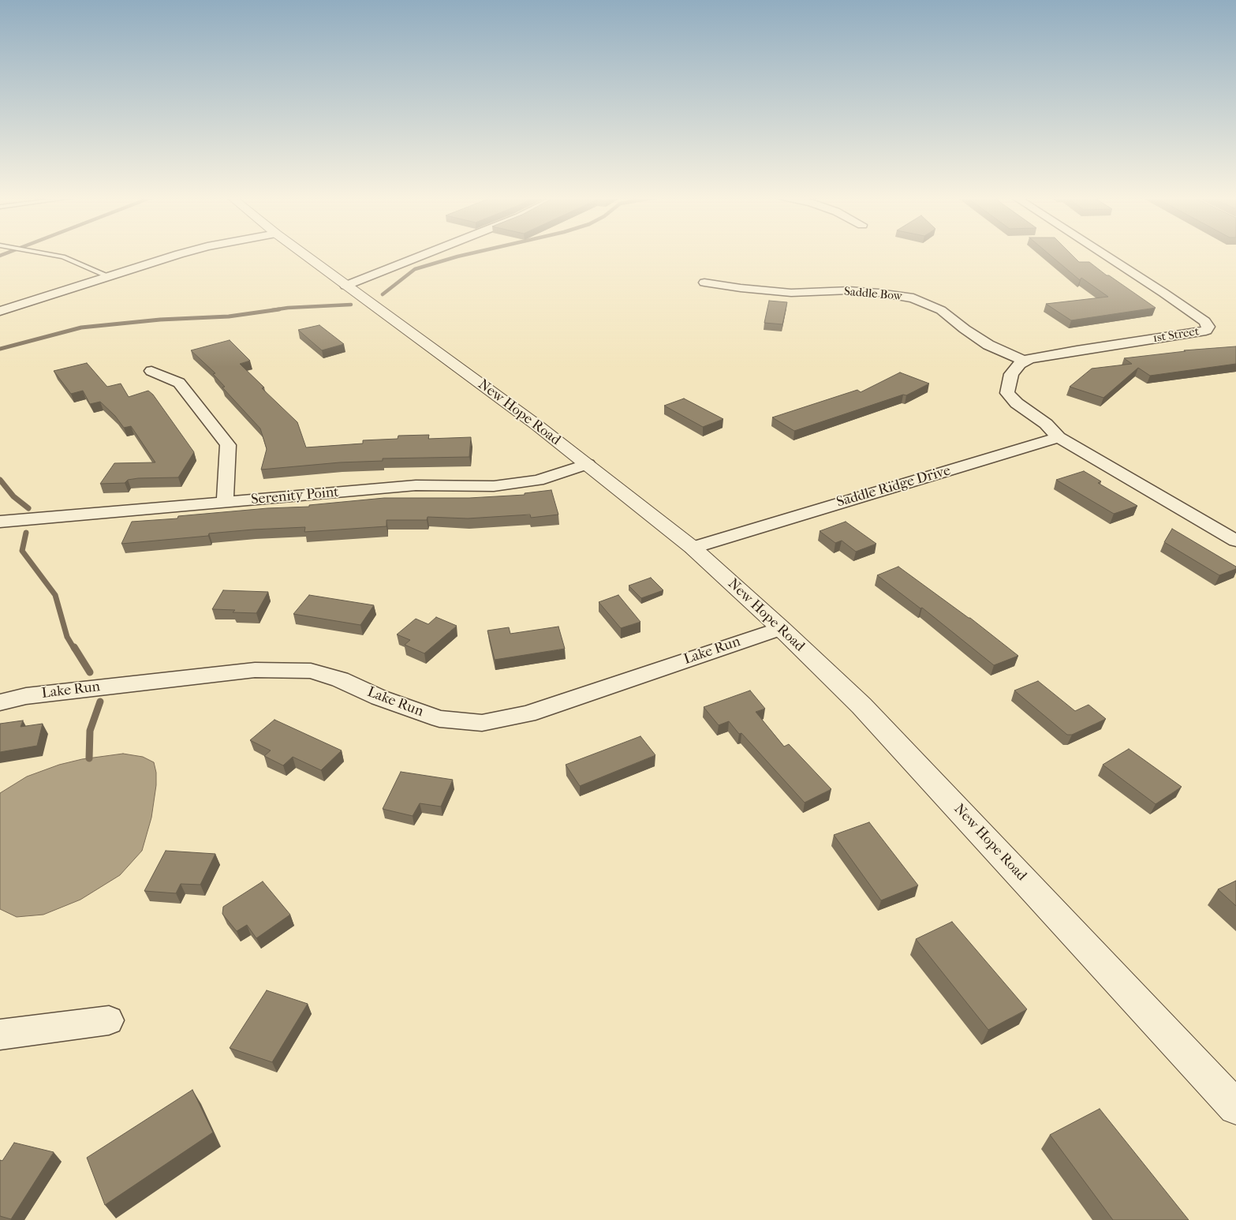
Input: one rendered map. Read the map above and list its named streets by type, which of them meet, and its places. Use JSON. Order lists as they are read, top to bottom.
{
  "streets": {
    "street": [
      "Saddle Bow",
      "1st Street",
      "New Hope Road",
      "Saddle Ridge Drive",
      "Serenity Point",
      "Lake Run"
    ]
  },
  "crossings": [
    ["Saddle Bow", "1st Street"],
    ["New Hope Road", "Saddle Ridge Drive"],
    ["New Hope Road", "Serenity Point"],
    ["New Hope Road", "Lake Run"]
  ]
}
